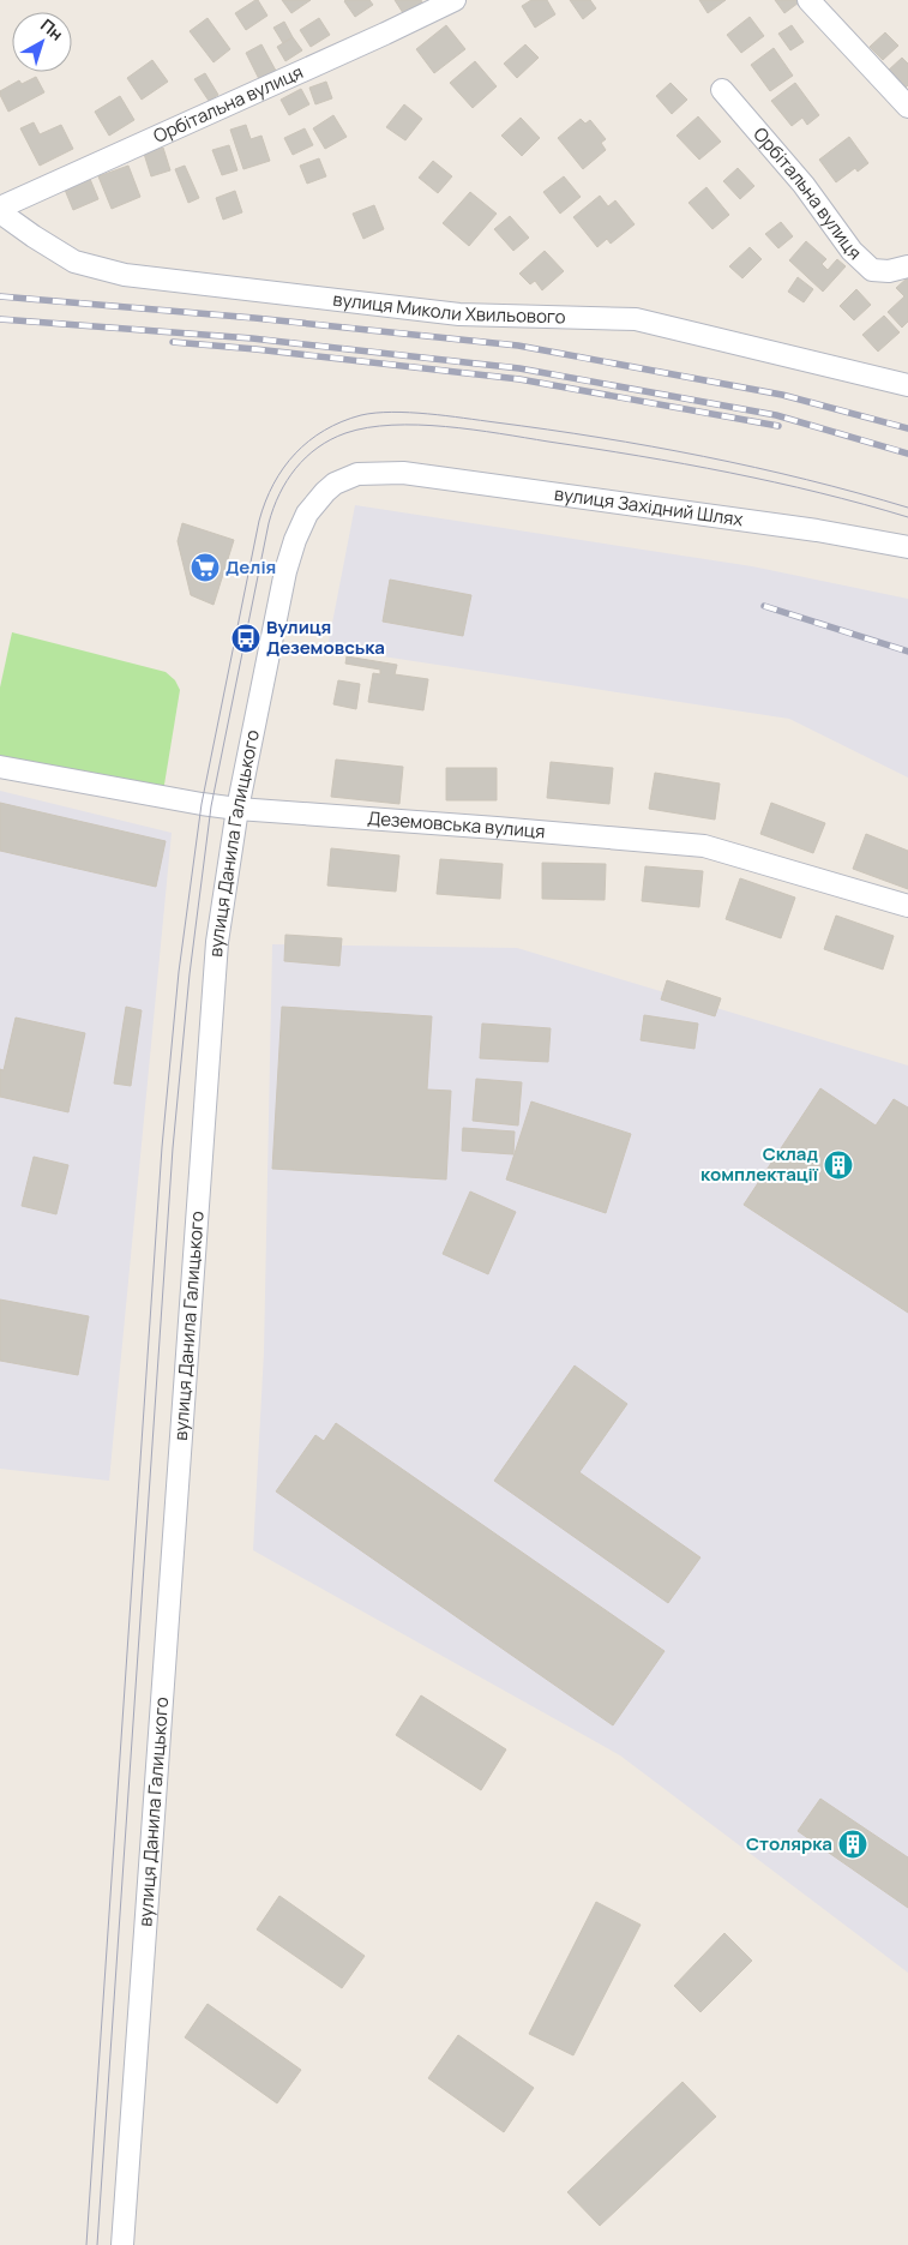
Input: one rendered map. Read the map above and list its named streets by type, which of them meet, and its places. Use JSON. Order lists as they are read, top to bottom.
{
  "streets": {
    "street": [
      "Орбітальна вулиця",
      "вулиця Миколи Хвильового",
      "вулиця Західний Шлях",
      "Деземовська вулиця",
      "вулиця Данила Галицького"
    ]
  },
  "crossings": [
    ["Орбітальна вулиця", "вулиця Миколи Хвильового"],
    ["вулиця Західний Шлях", "вулиця Данила Галицького"],
    ["Деземовська вулиця", "вулиця Данила Галицького"]
  ],
  "places": {
    "supermarket": ["Делія"],
    "bus stop": ["Вулиця Деземовська"],
    "building": ["Склад комплектації", "Столярка"]
  },
  "north": "top right"
}
